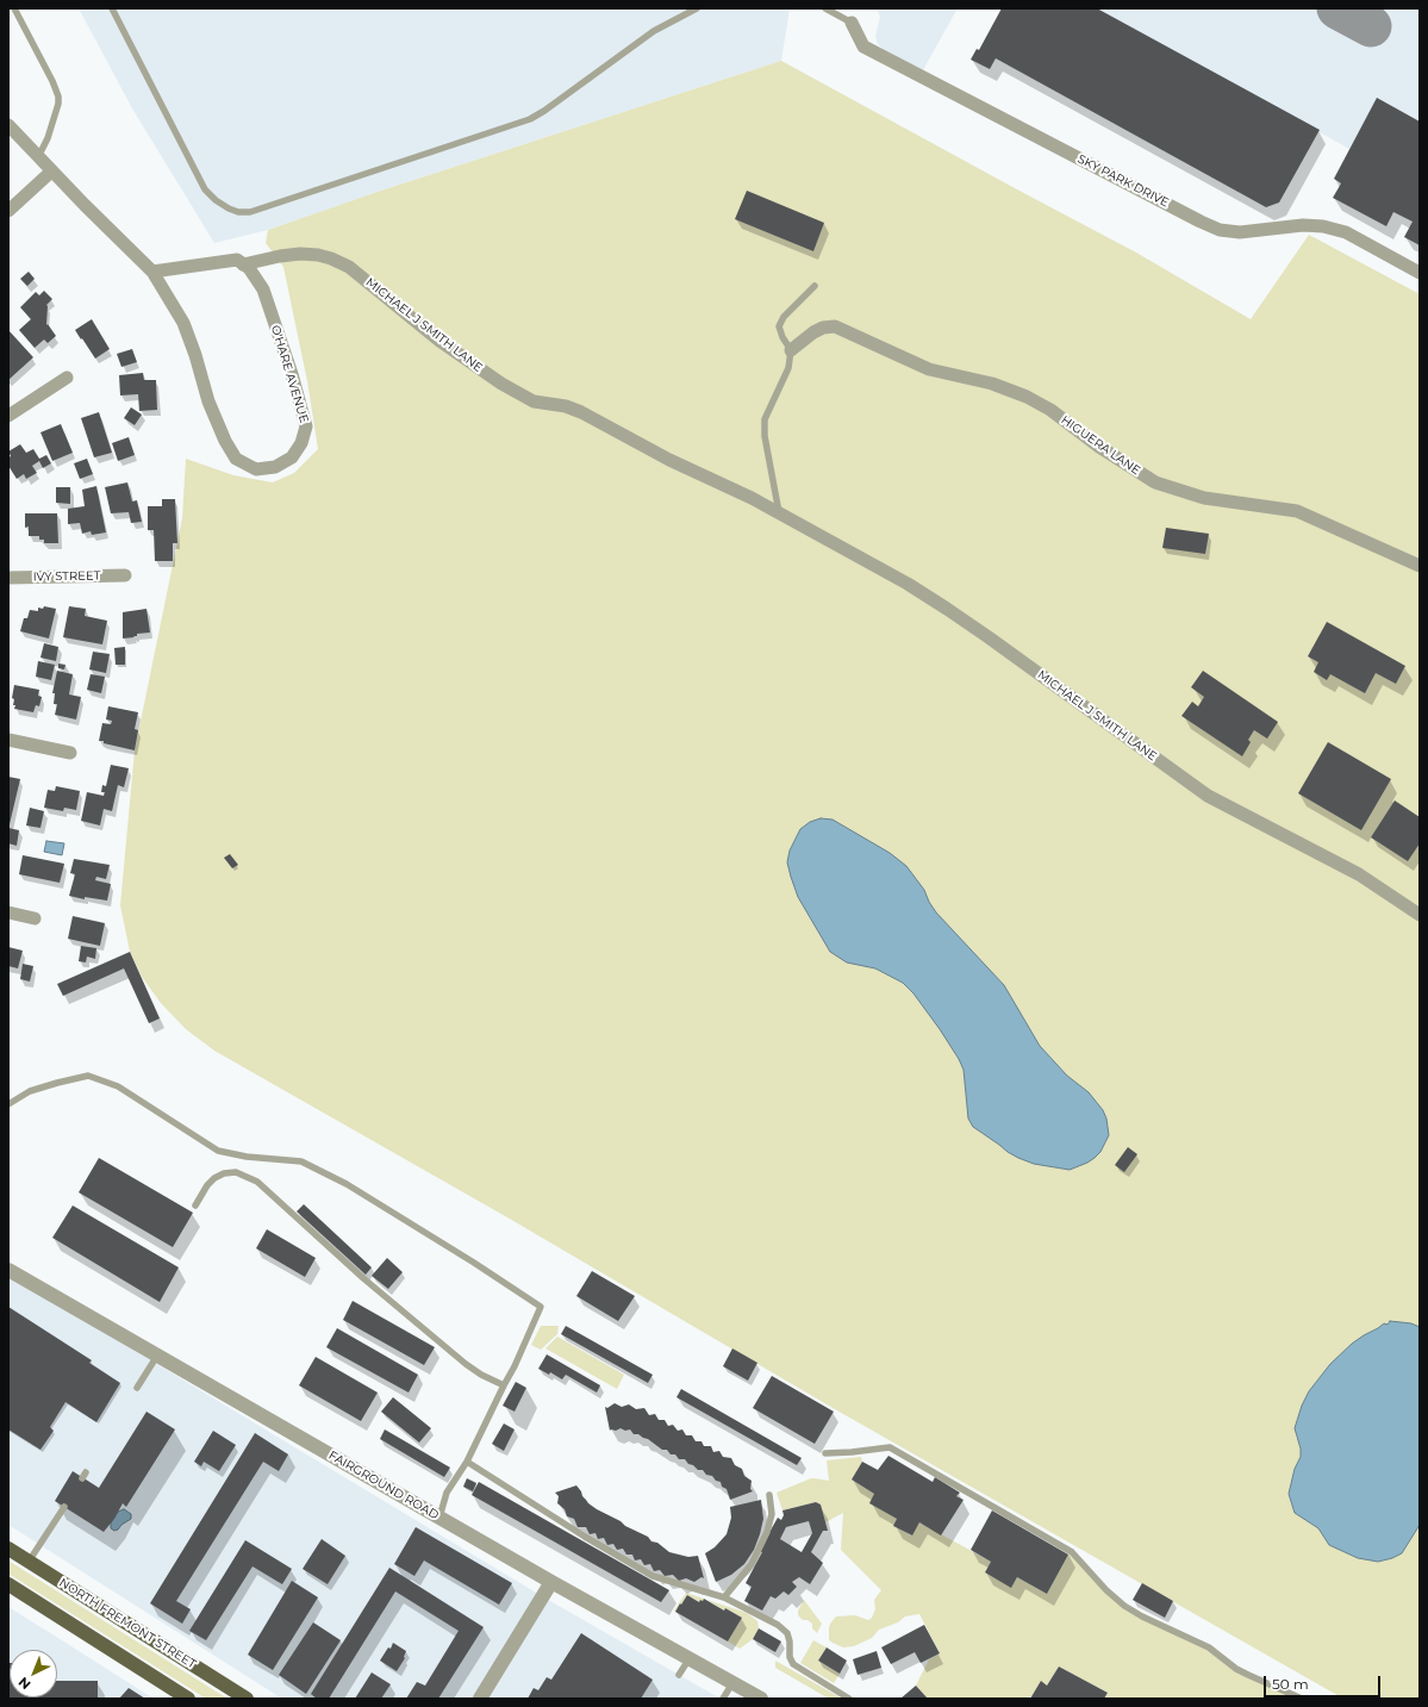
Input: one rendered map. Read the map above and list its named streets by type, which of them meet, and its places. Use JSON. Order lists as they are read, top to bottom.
{
  "streets": {
    "main road": ["NORTH FREMONT STREET"],
    "street": [
      "SKY PARK DRIVE",
      "MICHAEL J SMITH LANE",
      "O'HARE AVENUE",
      "HIGUERA LANE",
      "IVY STREET",
      "FAIRGROUND ROAD"
    ]
  },
  "crossings": [
    ["MICHAEL J SMITH LANE", "O'HARE AVENUE"]
  ],
  "scale_bar": "50 m",
  "north": "bottom left"
}
